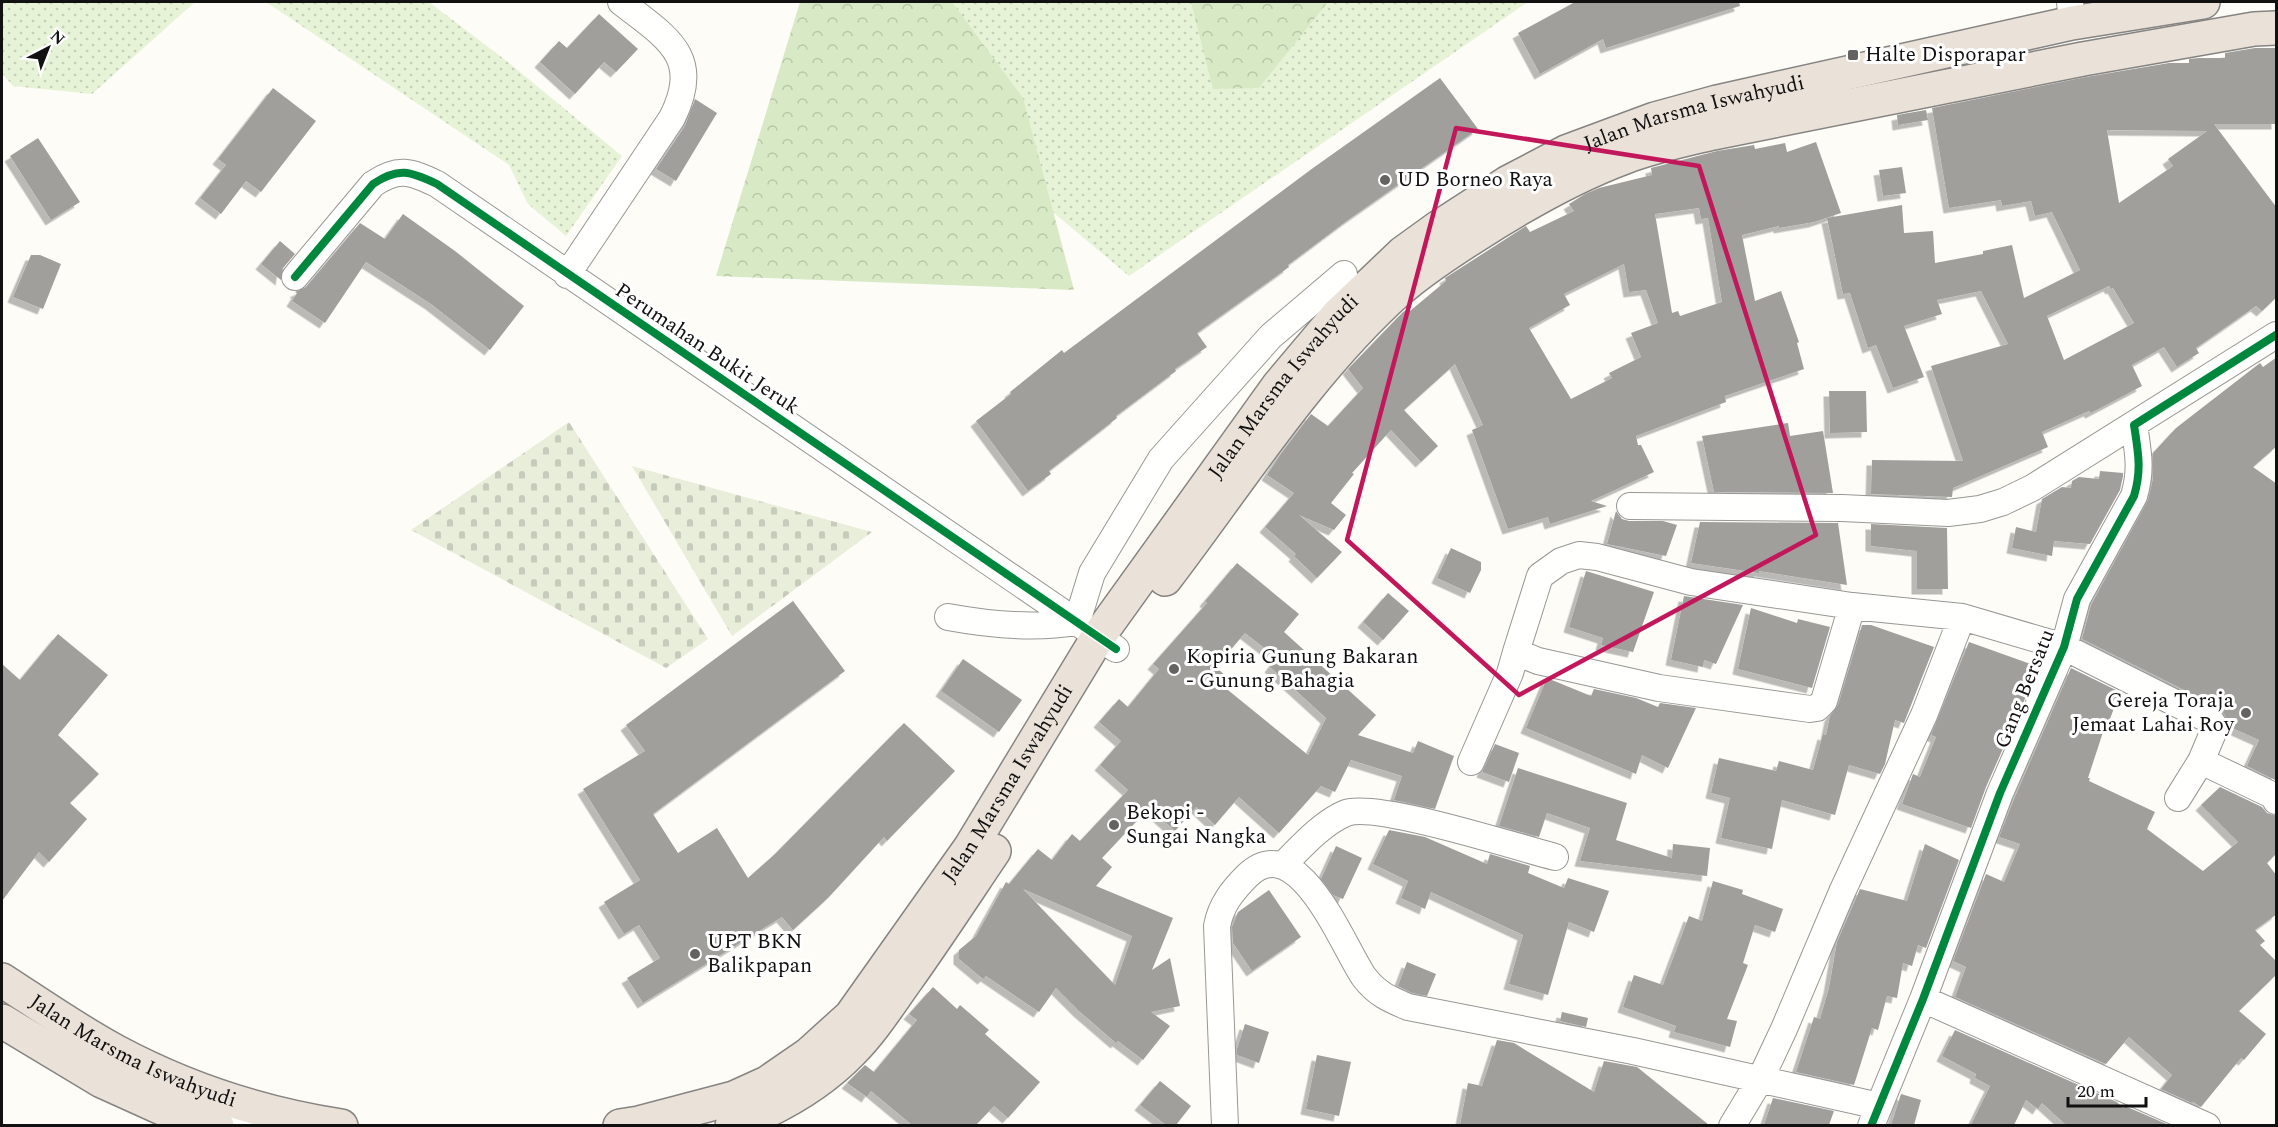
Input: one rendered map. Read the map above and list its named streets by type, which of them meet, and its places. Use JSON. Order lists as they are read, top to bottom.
{
  "streets": {
    "highway": ["Jalan Marsma Iswahyudi"],
    "street": ["Perumahan Bukit Jeruk", "Gang Bersatu"]
  },
  "crossings": [
    ["Jalan Marsma Iswahyudi", "Perumahan Bukit Jeruk"]
  ],
  "places": {
    "transit": ["Halte Disporapar"],
    "other": [
      "UD Borneo Raya",
      "Kopiria Gunung Bakaran - Gunung Bahagia",
      "Gereja Toraja Jemaat Lahai Roy",
      "Bekopi - Sungai Nangka",
      "UPT BKN Balikpapan"
    ]
  },
  "scale_bar": "20 m",
  "north": "top right"
}
